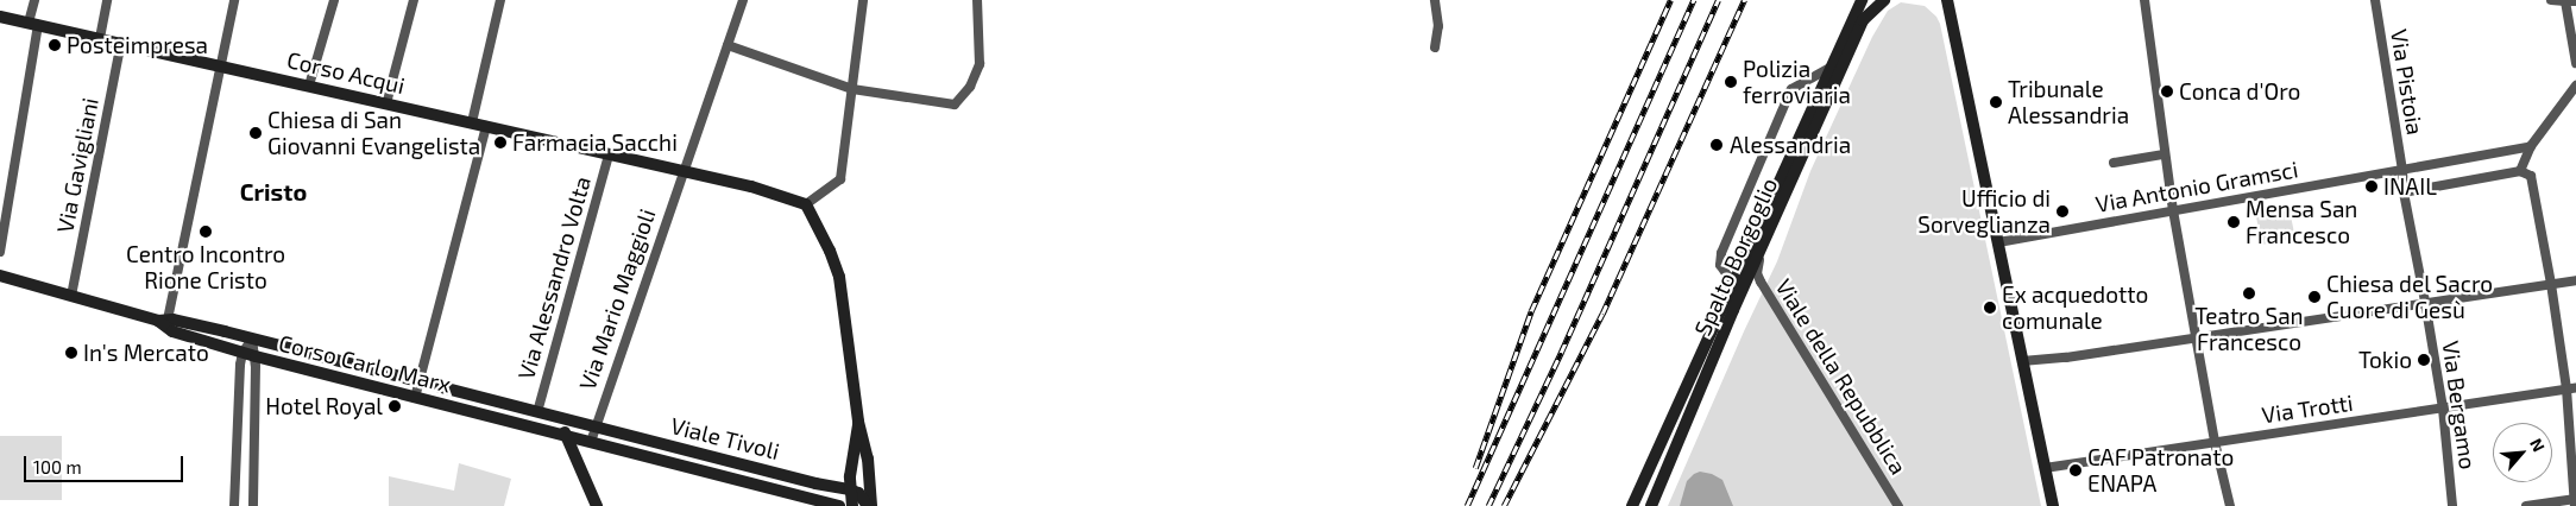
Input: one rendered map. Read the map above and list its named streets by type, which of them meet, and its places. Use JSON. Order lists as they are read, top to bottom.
{
  "streets": {
    "main road": [
      "Corso Acqui",
      "Spalto Borgoglio",
      "Corso Carlo Marx",
      "Viale Tivoli"
    ],
    "street": [
      "Via Pistoia",
      "Via Gavigliani",
      "Via Antonio Gramsci",
      "Via Alessandro Volta",
      "Via Mario Maggioli",
      "Viale della Repubblica",
      "Via Bergamo",
      "Via Trotti"
    ]
  },
  "crossings": [
    ["Corso Acqui", "Via Gavigliani"],
    ["Corso Acqui", "Via Alessandro Volta"],
    ["Corso Acqui", "Via Mario Maggioli"],
    ["Via Pistoia", "Via Antonio Gramsci"],
    ["Via Pistoia", "Via Bergamo"],
    ["Via Gavigliani", "Corso Carlo Marx"],
    ["Via Antonio Gramsci", "Via Bergamo"],
    ["Spalto Borgoglio", "Viale della Repubblica"],
    ["Via Alessandro Volta", "Corso Carlo Marx"],
    ["Via Mario Maggioli", "Viale Tivoli"],
    ["Corso Carlo Marx", "Viale Tivoli"],
    ["Via Bergamo", "Via Trotti"]
  ],
  "districts": ["Cristo"],
  "places": [
    "Posteimpresa",
    "Polizia ferroviaria",
    "Conca d'Oro",
    "Tribunale Alessandria",
    "Chiesa di San Giovanni Evangelista",
    "Farmacia Sacchi",
    "Alessandria",
    "INAIL",
    "Ufficio di Sorveglianza",
    "Mensa San Francesco",
    "Centro Incontro Rione Cristo",
    "Teatro San Francesco",
    "Chiesa del Sacro Cuore di Gesù",
    "Ex acquedotto comunale",
    "In's Mercato",
    "Tokio",
    "Hotel Royal",
    "CAF Patronato ENAPA"
  ],
  "scale_bar": "100 m",
  "north": "top right"
}
